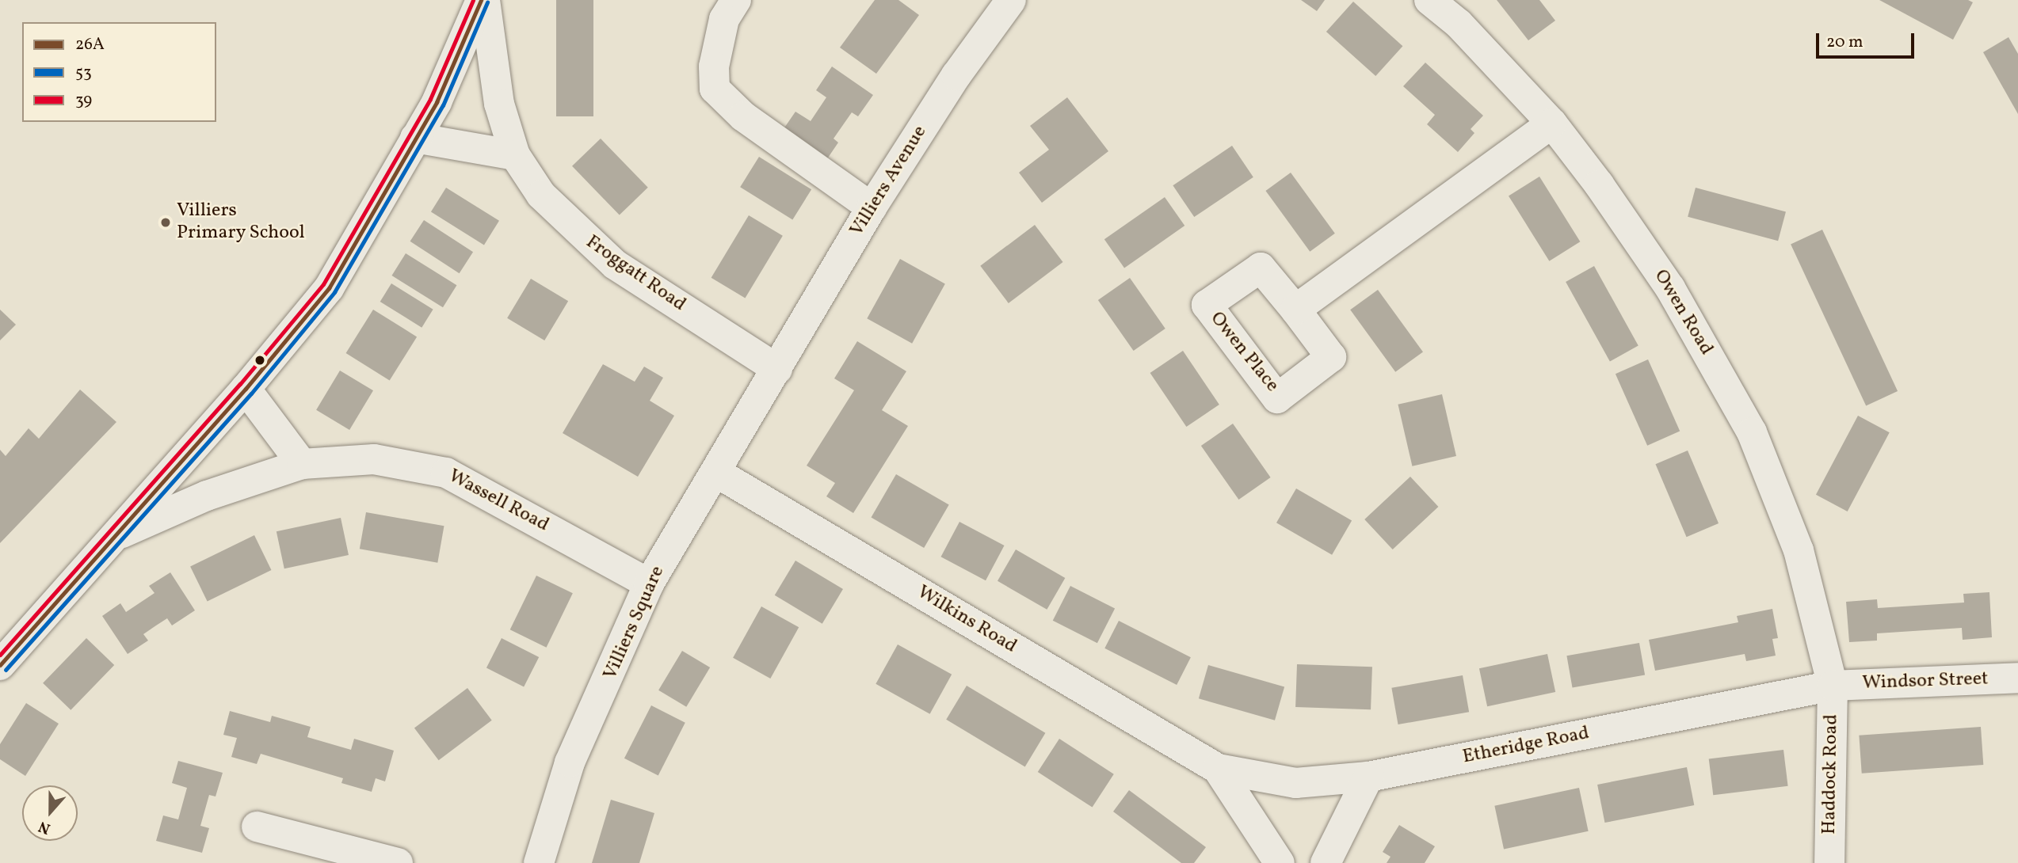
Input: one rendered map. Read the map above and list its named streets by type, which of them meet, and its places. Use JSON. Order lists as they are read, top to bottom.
{
  "streets": {
    "street": [
      "Villiers Avenue",
      "Froggatt Road",
      "Owen Road",
      "Wassell Road",
      "Wilkins Road",
      "Villiers Square",
      "Windsor Street",
      "Etheridge Road",
      "Haddock Road"
    ]
  },
  "crossings": [
    ["Villiers Avenue", "Froggatt Road"],
    ["Villiers Avenue", "Villiers Square"],
    ["Froggatt Road", "Villiers Square"],
    ["Owen Road", "Windsor Street"],
    ["Owen Road", "Etheridge Road"],
    ["Owen Road", "Haddock Road"],
    ["Wassell Road", "Villiers Square"],
    ["Wilkins Road", "Villiers Square"],
    ["Wilkins Road", "Etheridge Road"],
    ["Windsor Street", "Etheridge Road"],
    ["Windsor Street", "Haddock Road"],
    ["Etheridge Road", "Haddock Road"]
  ],
  "places": ["Villiers Primary School"],
  "lines": ["transit line 26A", "transit line 39", "transit line 53"],
  "legend": ["26A", "53", "39"],
  "scale_bar": "20 m",
  "north": "bottom"
}
